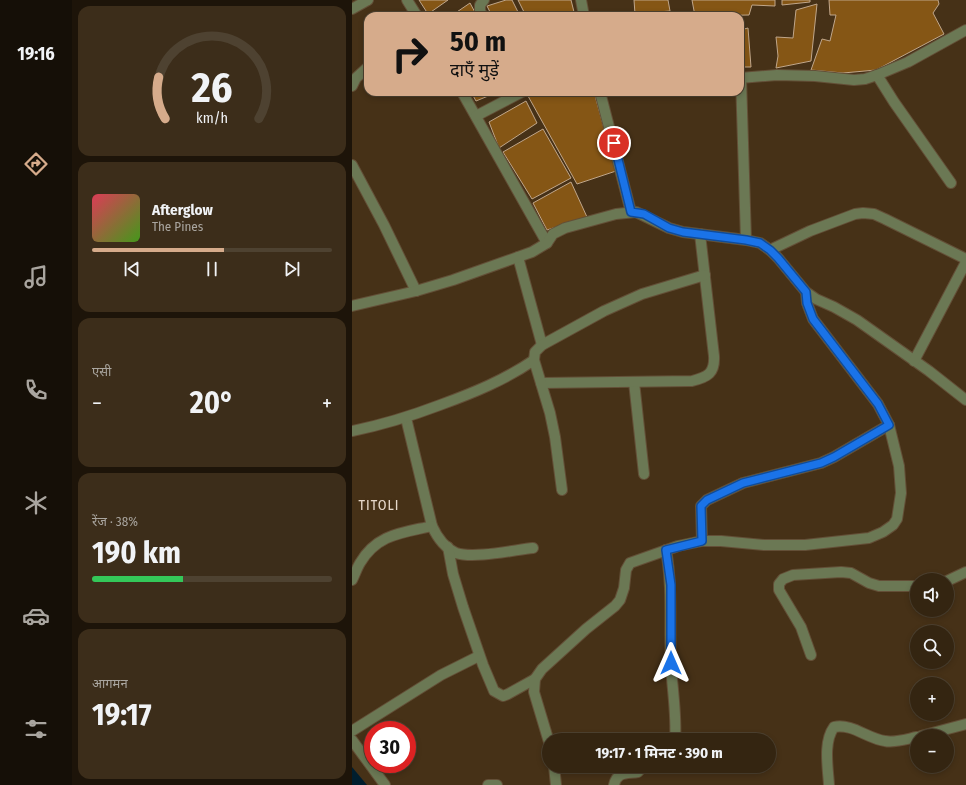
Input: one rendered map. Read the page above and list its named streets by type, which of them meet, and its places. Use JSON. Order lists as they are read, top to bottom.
{
  "districts": ["TITOLI"],
  "page": {
    "tabs": "19:16",
    "turn": ["50 m", "दाएँ मुड़ें"],
    "song": ["Afterglow", "The Pines"],
    "tile": [
      "एसी",
      ["रेंज · 38%", "190 km"],
      ["आगमन", "19:17"]
    ],
    "heat": ["−", "20°", "+"],
    "map_buttons": ["+", "−"],
    "limit": "30",
    "trip": "19:17 · 1 मिनट · 390 m",
    "gauge": ["26", "km/h"]
  }
}
